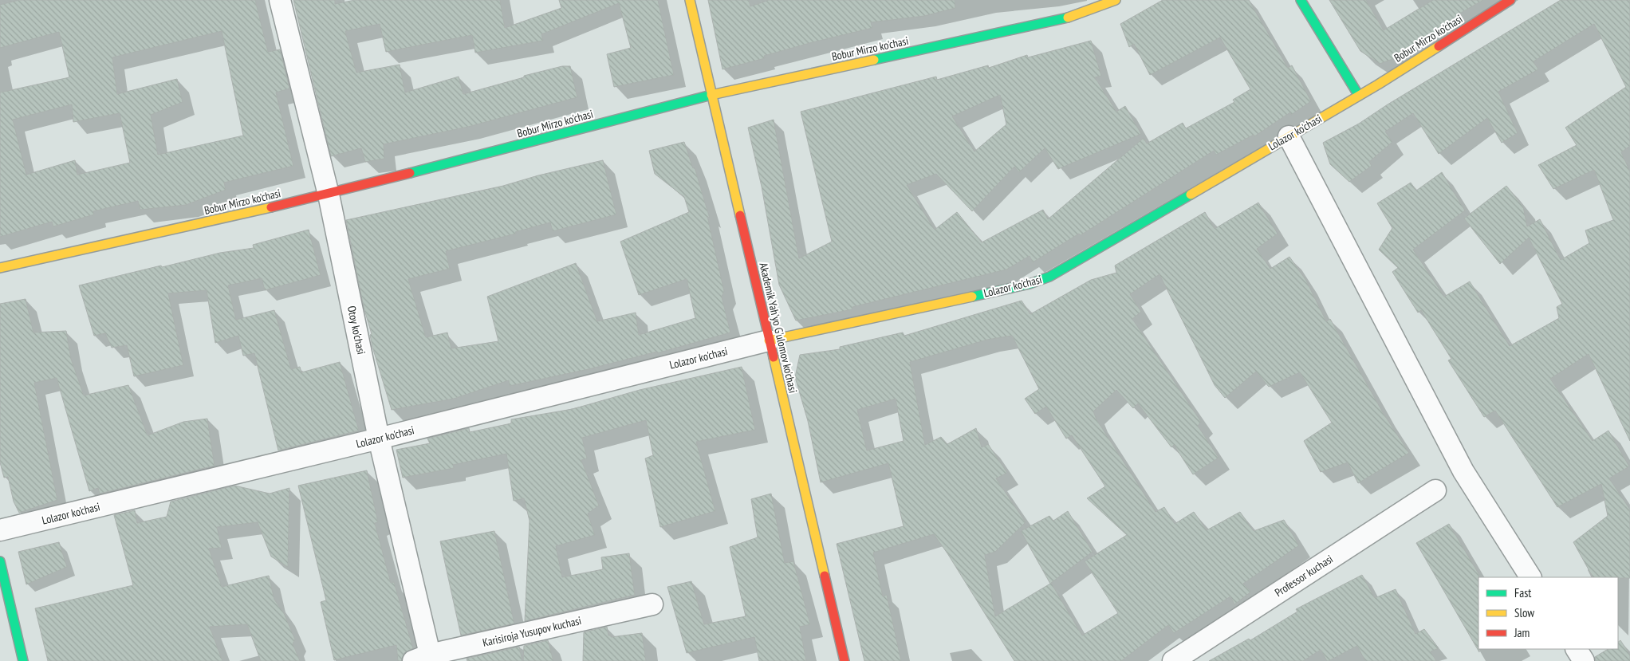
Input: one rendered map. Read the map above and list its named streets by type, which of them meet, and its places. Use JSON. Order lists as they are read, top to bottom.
{
  "streets": {
    "street": [
      "Bobur Mirzo ko'chasi",
      "Lolazor ko'chasi",
      "Akademik Yah'yo G'ulomov ko'chasi",
      "Otoy ko'chasi",
      "Professor kuchasi",
      "Karisiroja Yusupov kuchasi"
    ]
  },
  "crossings": [
    ["Bobur Mirzo ko'chasi", "Lolazor ko'chasi"],
    ["Bobur Mirzo ko'chasi", "Akademik Yah'yo G'ulomov ko'chasi"],
    ["Bobur Mirzo ko'chasi", "Otoy ko'chasi"],
    ["Lolazor ko'chasi", "Akademik Yah'yo G'ulomov ko'chasi"],
    ["Lolazor ko'chasi", "Otoy ko'chasi"],
    ["Otoy ko'chasi", "Karisiroja Yusupov kuchasi"]
  ],
  "legend": ["Fast", "Slow", "Jam"]
}
